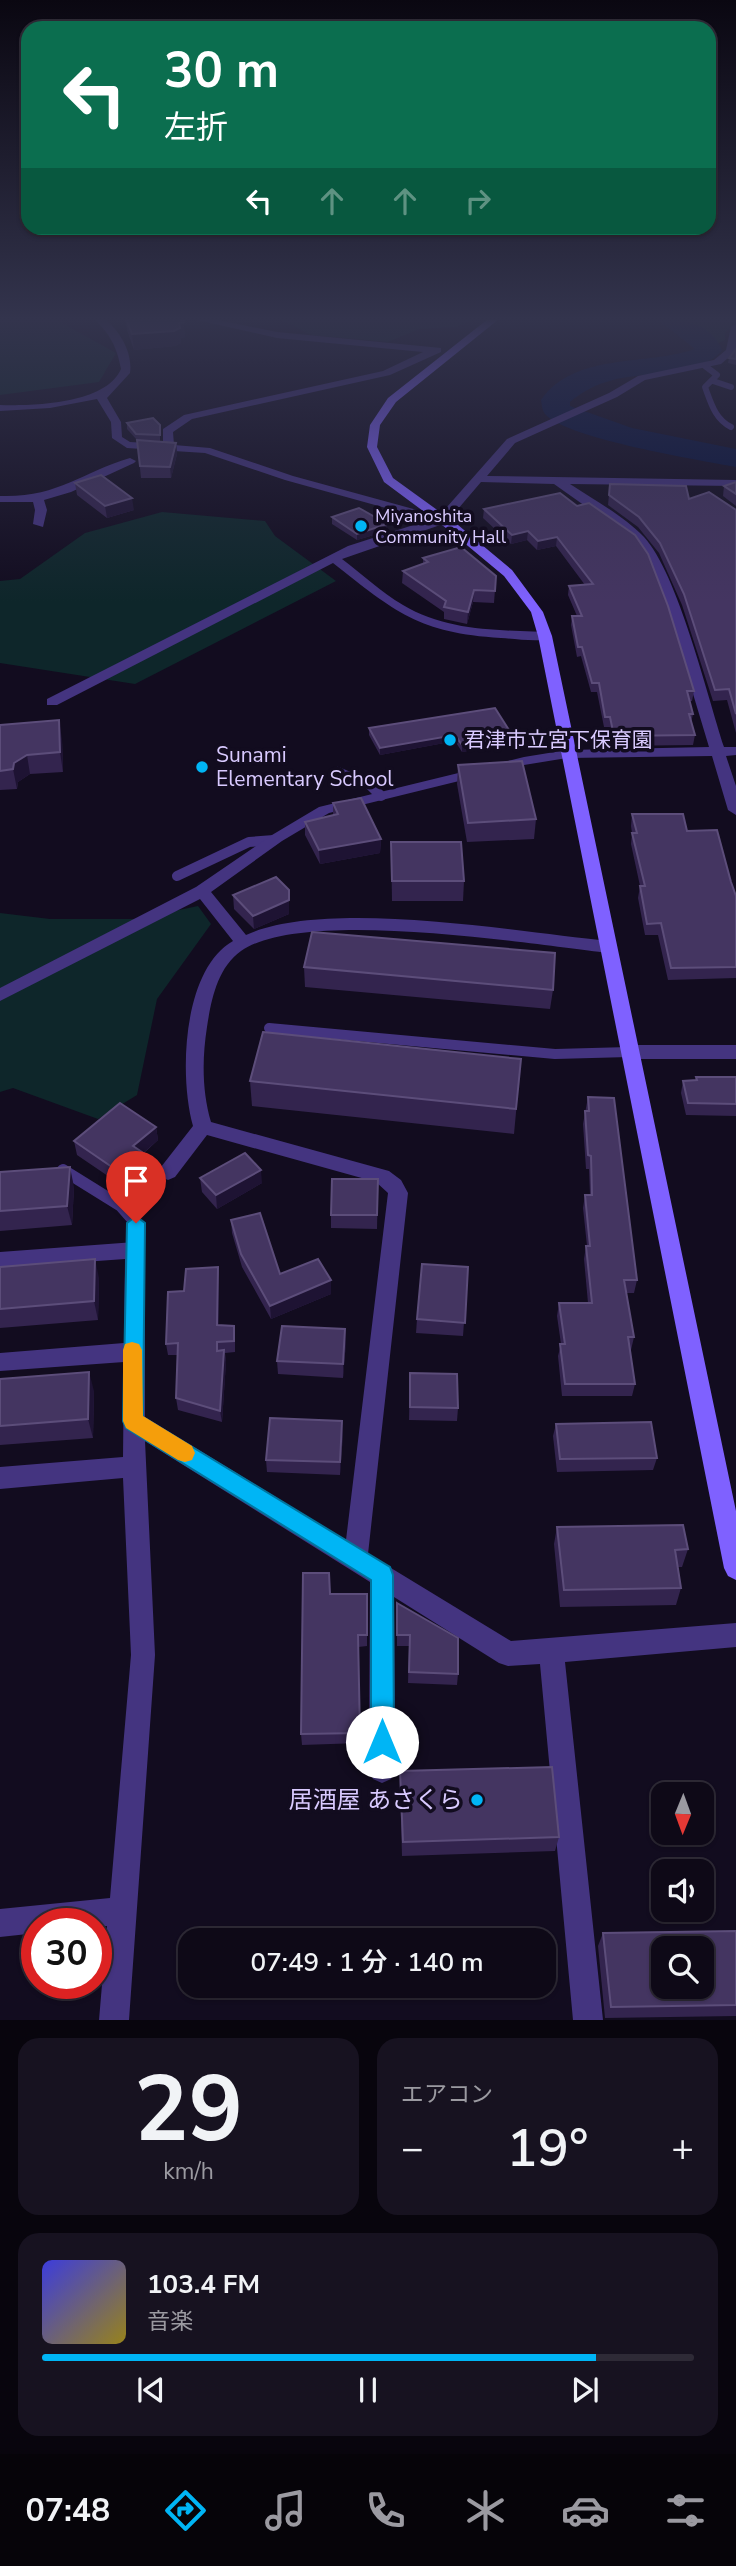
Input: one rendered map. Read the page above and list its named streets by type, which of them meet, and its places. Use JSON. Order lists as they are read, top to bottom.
{
  "places": [
    "Miyanoshita Community Hall",
    "君津市立宮下保育園",
    "Sunami Elementary School",
    "居酒屋 あさくら"
  ],
  "north": "bottom",
  "page": {
    "turn": ["30 m", "左折"],
    "limit": "30",
    "trip": "07:49 · 1 分 · 140 m",
    "tile": [
      ["29", "km/h"],
      "エアコン"
    ],
    "heat": ["−", "19°", "+"],
    "song": ["103.4 FM", "音楽"],
    "tabs": "07:48"
  }
}
